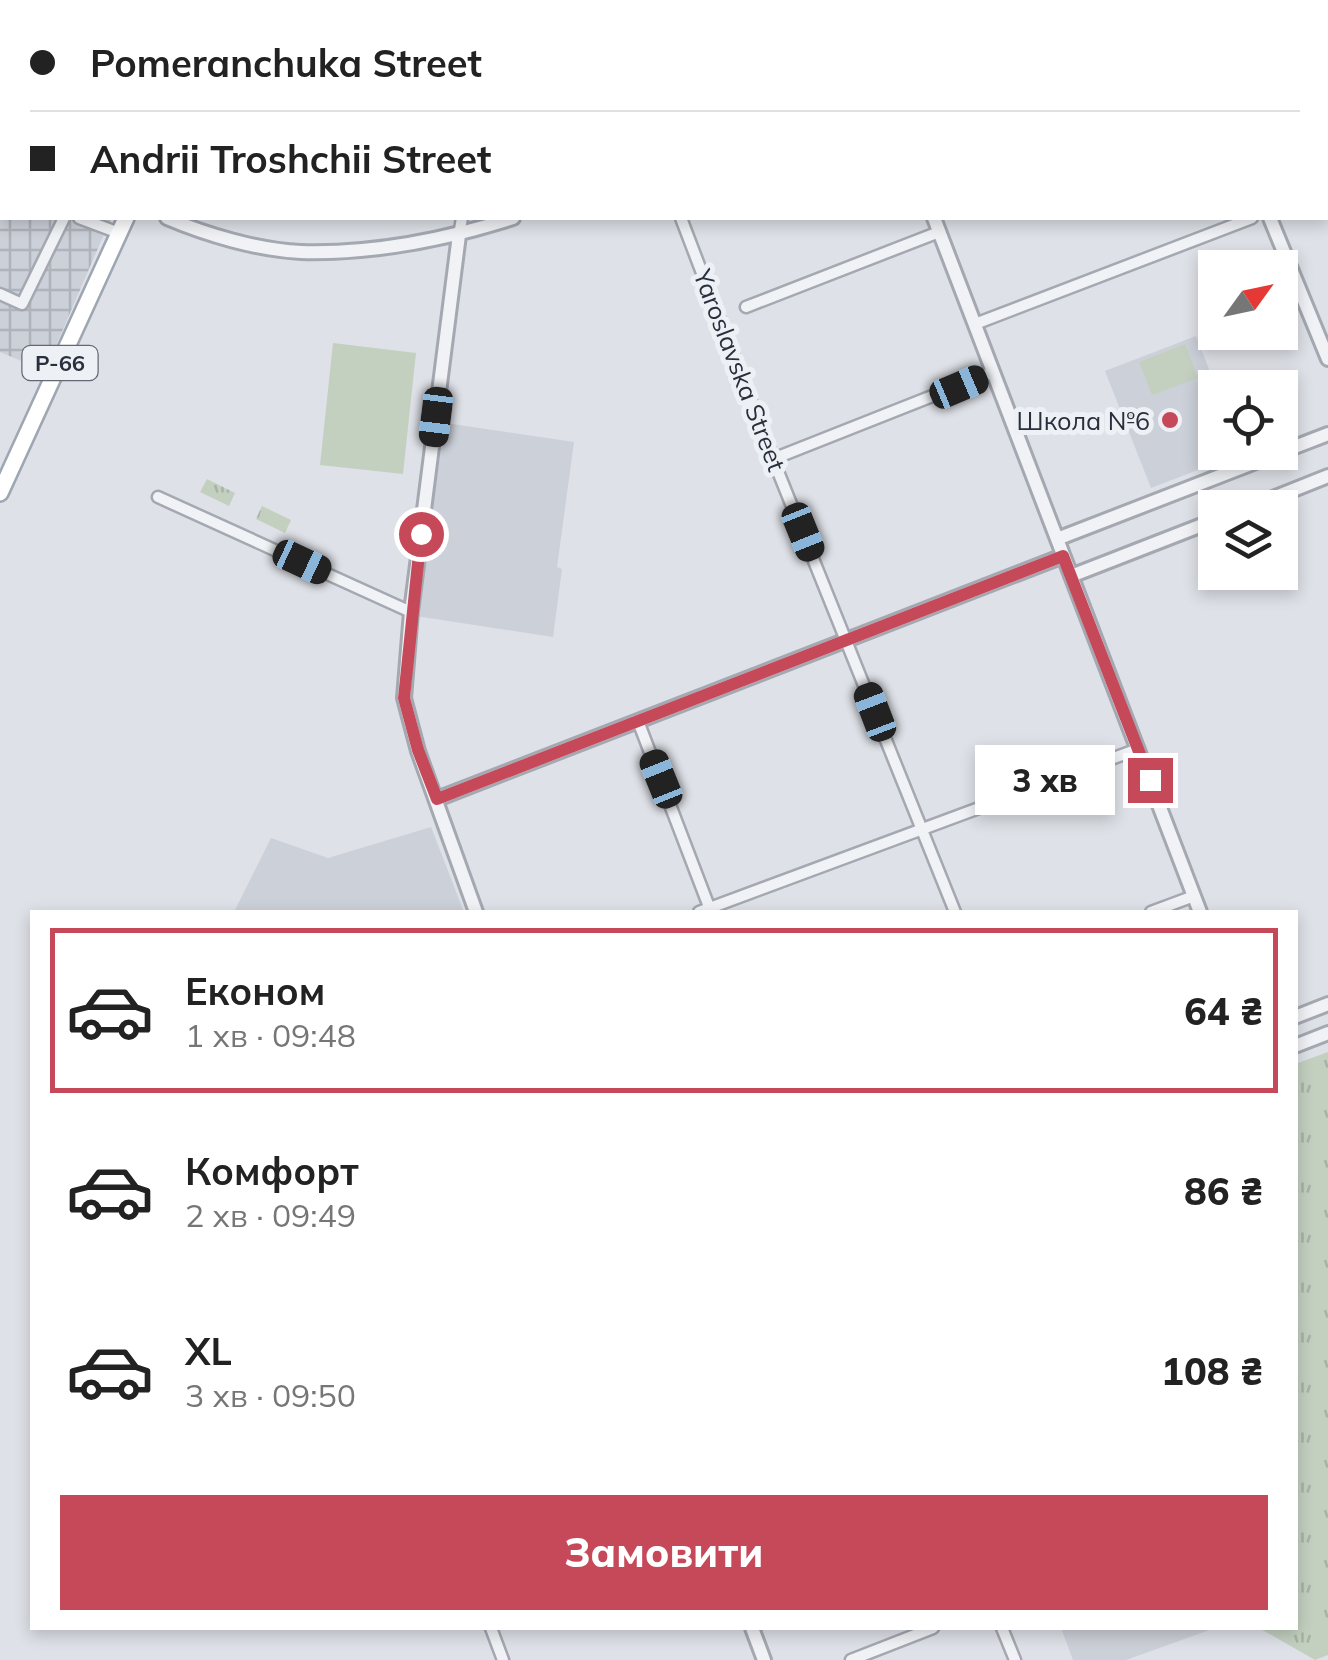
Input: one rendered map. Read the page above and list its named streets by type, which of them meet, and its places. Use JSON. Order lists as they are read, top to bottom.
{
  "streets": {
    "main road": ["Р-66"],
    "street": ["Yaroslavska Street"]
  },
  "places": ["Школа №6"],
  "north": "top right",
  "page": {
    "banner": ["Pomeranchuka Street", "Andrii Troshchii Street"],
    "bubble": "3 хв",
    "list": [
      {
        "name": "Економ",
        "note": "1 хв · 09:48",
        "value": "64 ₴"
      },
      {
        "name": "Комфорт",
        "note": "2 хв · 09:49",
        "value": "86 ₴"
      },
      {
        "name": "XL",
        "note": "3 хв · 09:50",
        "value": "108 ₴"
      }
    ],
    "buttons": "Замовити"
  }
}
